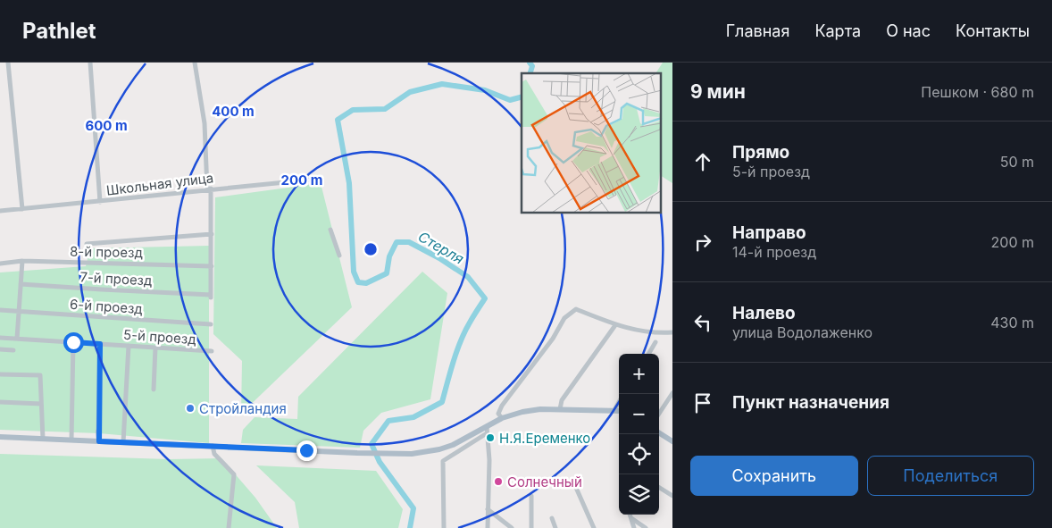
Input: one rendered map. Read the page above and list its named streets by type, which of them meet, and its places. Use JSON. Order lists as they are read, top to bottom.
{
  "streets": {
    "street": [
      "Школьная улица",
      "8-й проезд",
      "7-й проезд",
      "6-й проезд",
      "5-й проезд"
    ]
  },
  "crossings": [
    ["8-й проезд", "7-й проезд"]
  ],
  "water": ["Стерля"],
  "places": ["Стройландия", "Н.Я.Еременко", "Солнечный"],
  "page": {
    "header": "Pathlet",
    "nav": [
      "Главная",
      "Карта",
      "О нас",
      "Контакты"
    ],
    "heading": ["9 мин", "Пешком · 680 m"],
    "list": [
      ["Прямо", "5-й проезд", "50 m"],
      ["Направо", "14-й проезд", "200 m"],
      ["Налево", "улица Водолаженко", "430 m"],
      "Пункт назначения"
    ],
    "map_buttons": ["+", "−"],
    "buttons": ["Сохранить", "Поделиться"]
  },
  "rings": ["400 m", "600 m", "200 m"]
}
